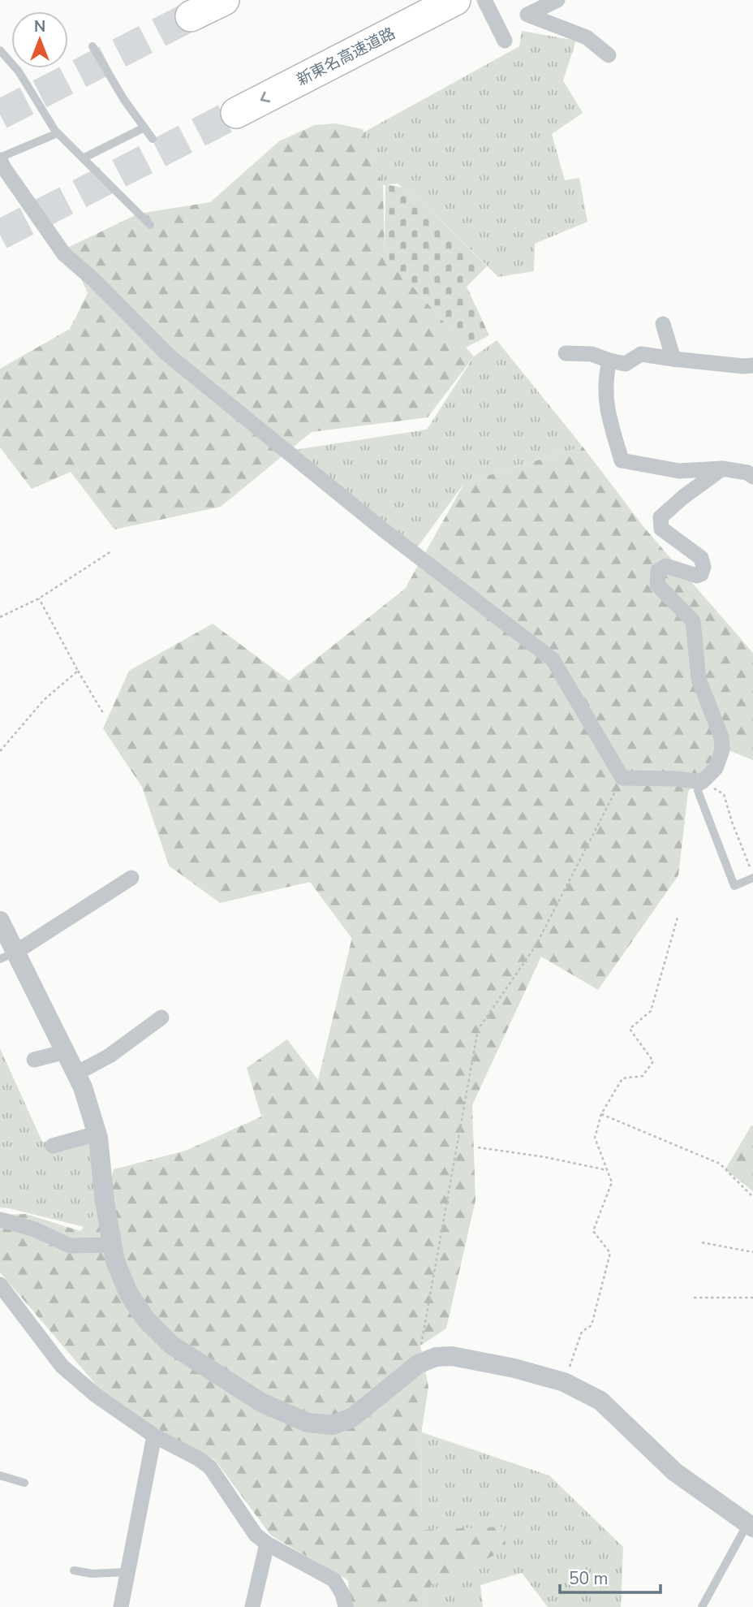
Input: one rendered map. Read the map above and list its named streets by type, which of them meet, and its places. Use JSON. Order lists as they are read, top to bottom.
{
  "streets": {
    "highway": ["新東名高速道路"]
  },
  "one_way": ["新東名高速道路"],
  "scale_bar": "50 m",
  "north": "top"
}
